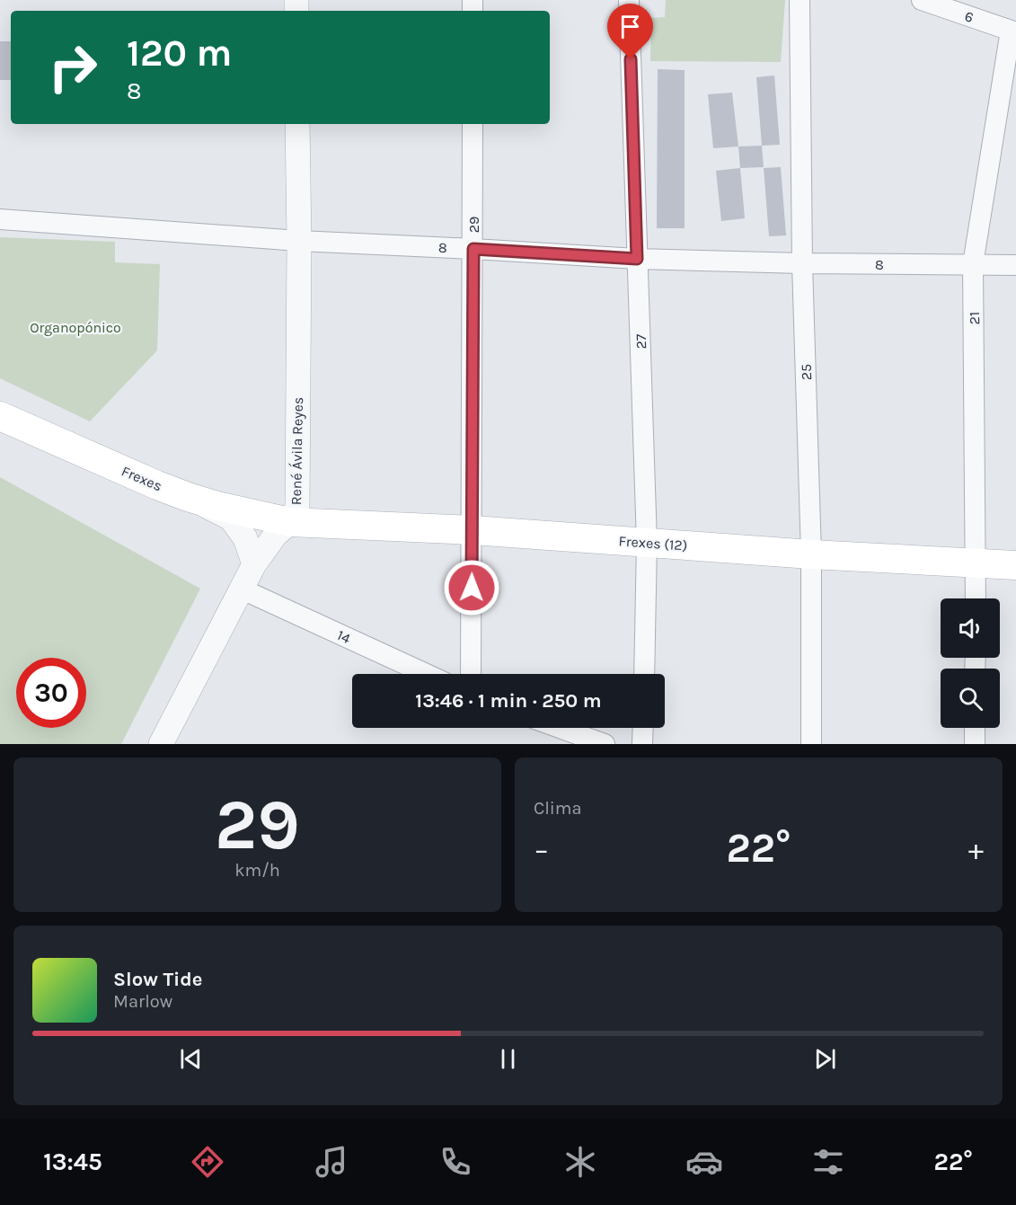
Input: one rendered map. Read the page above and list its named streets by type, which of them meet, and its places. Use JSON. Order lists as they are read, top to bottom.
{
  "streets": {
    "main road": ["Frexes", "Frexes (12)"],
    "street": [
      "6",
      "29",
      "8",
      "21",
      "27",
      "25",
      "René Ávila Reyes",
      "14"
    ]
  },
  "crossings": [
    ["6", "21"],
    ["29", "8"],
    ["29", "Frexes (12)"],
    ["8", "21"],
    ["8", "27"],
    ["8", "25"],
    ["8", "René Ávila Reyes"],
    ["21", "Frexes (12)"],
    ["27", "Frexes (12)"],
    ["25", "Frexes (12)"],
    ["René Ávila Reyes", "Frexes"],
    ["René Ávila Reyes", "Frexes (12)"],
    ["René Ávila Reyes", "14"],
    ["Frexes", "Frexes (12)"]
  ],
  "parks": ["Organopónico"],
  "page": {
    "turn": ["120 m", "8"],
    "limit": "30",
    "trip": "13:46 · 1 min · 250 m",
    "tile": [
      ["29", "km/h"],
      "Clima"
    ],
    "heat": ["−", "22°", "+"],
    "song": ["Slow Tide", "Marlow"],
    "tabs": ["13:45", "22°"]
  }
}
